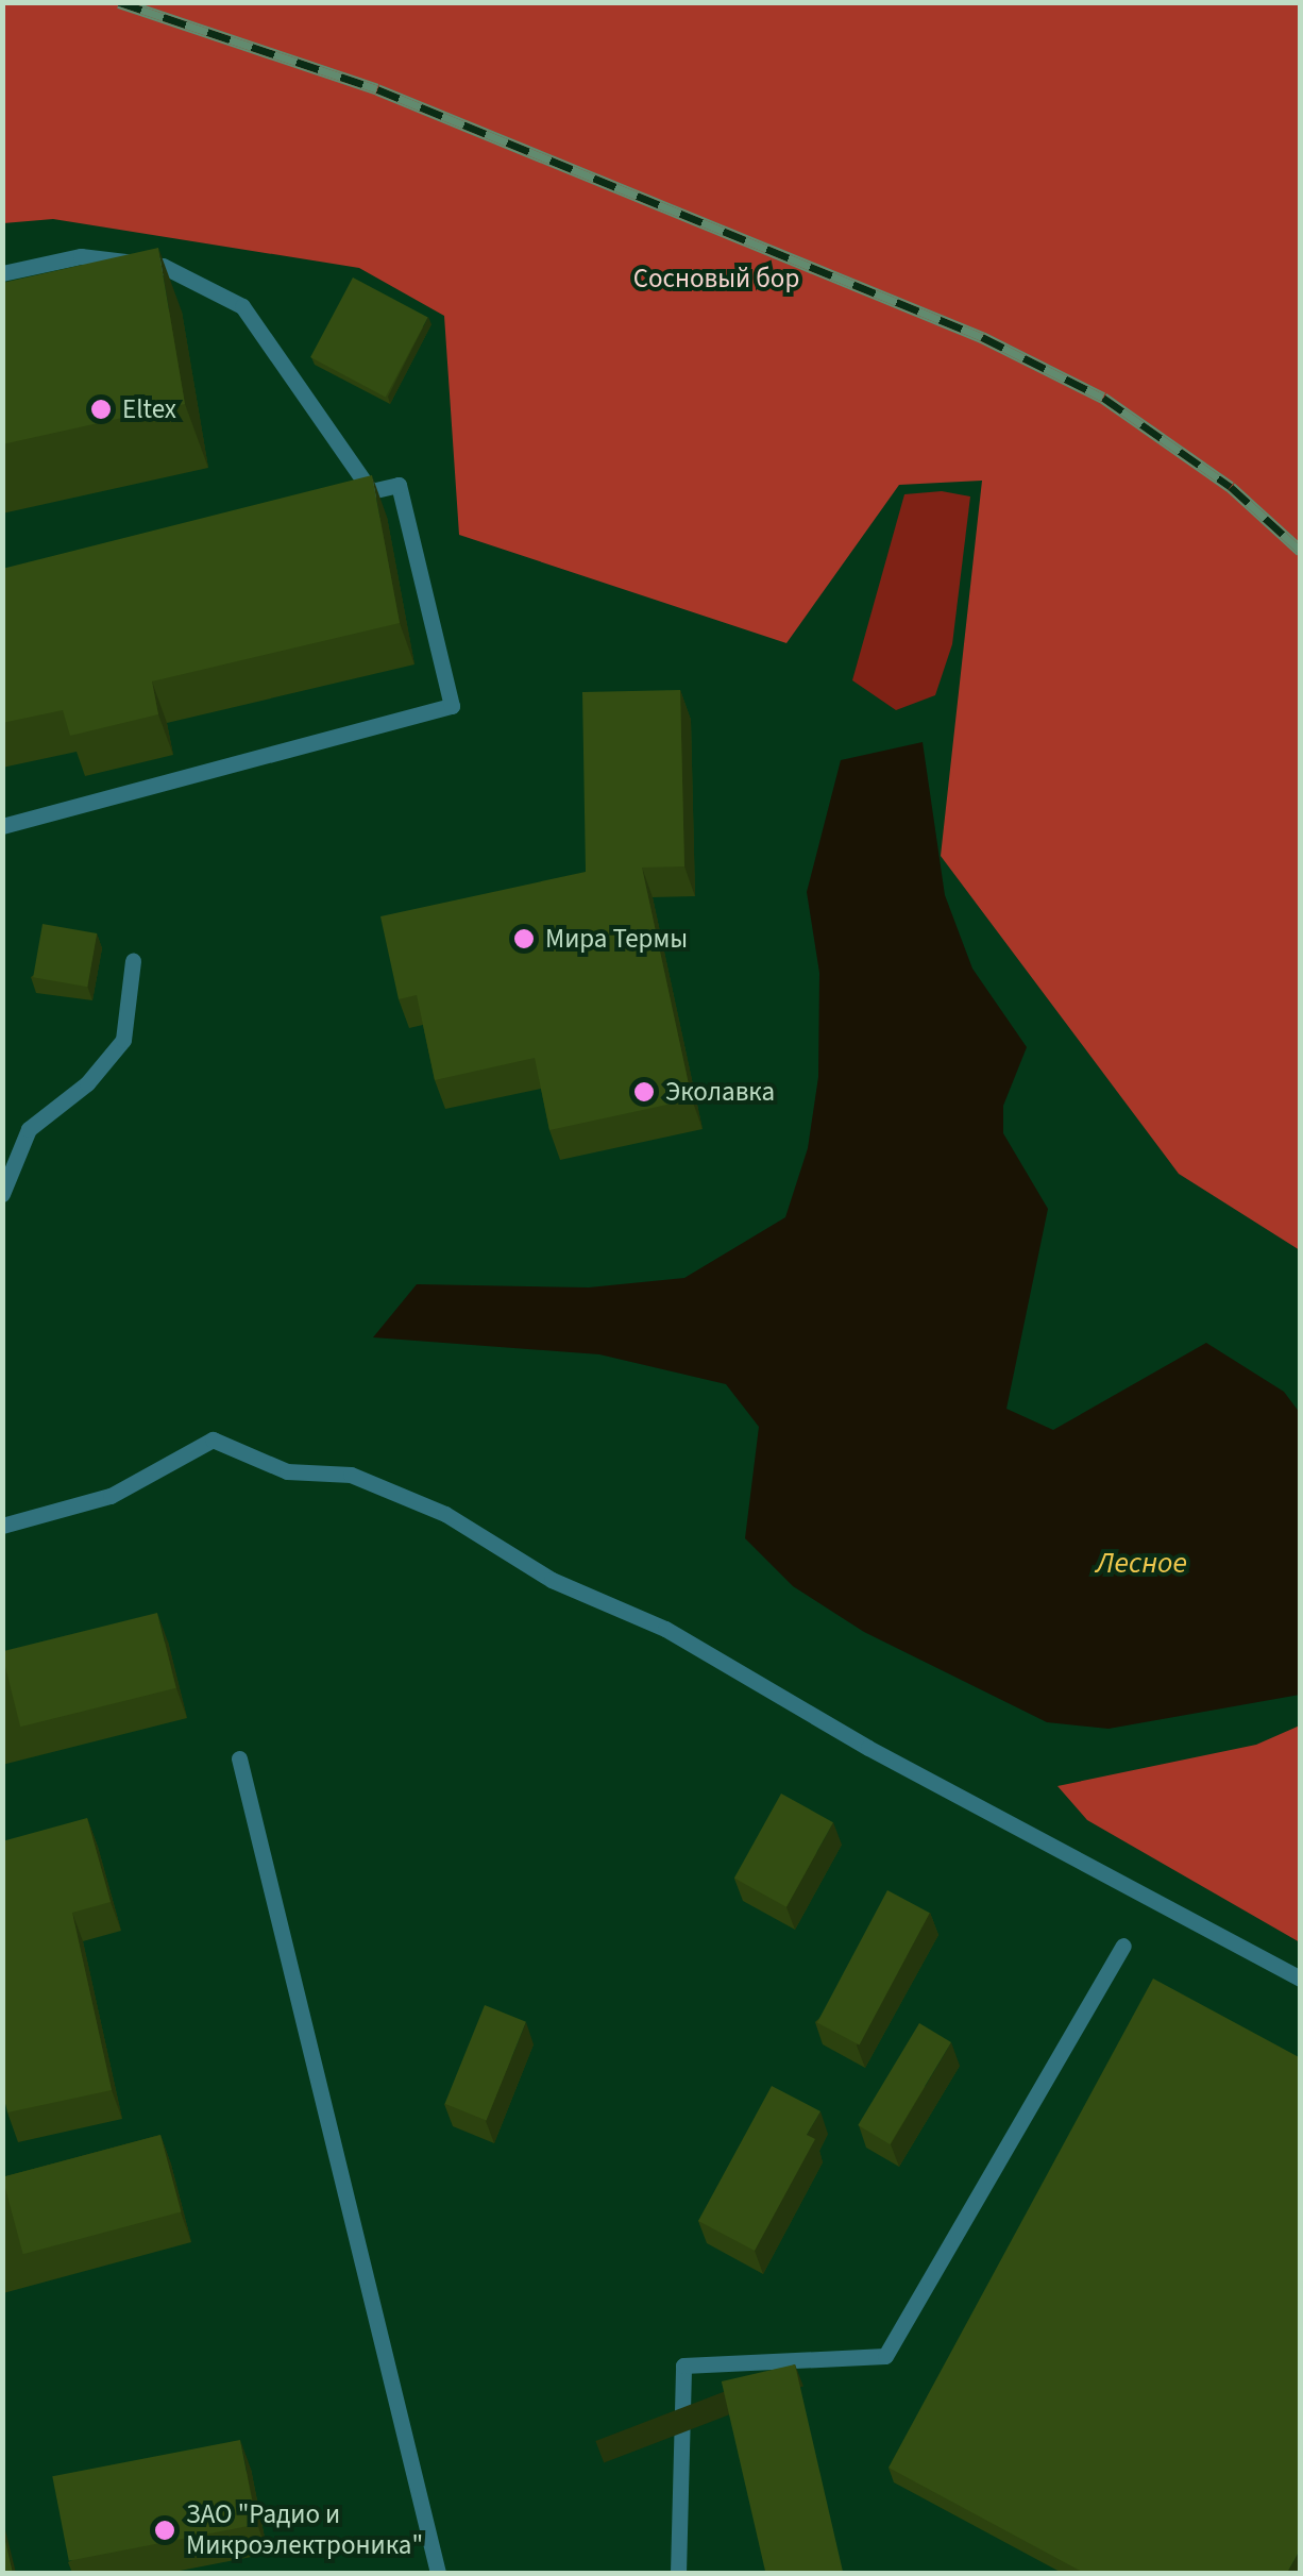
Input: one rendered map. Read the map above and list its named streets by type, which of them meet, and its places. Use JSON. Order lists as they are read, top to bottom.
{
  "water": ["Лесное"],
  "parks": ["Сосновый бор"],
  "places": [
    "Eltex",
    "Мира Термы",
    "Эколавка",
    "ЗАО \"Радио и Микроэлектроника\""
  ]
}
